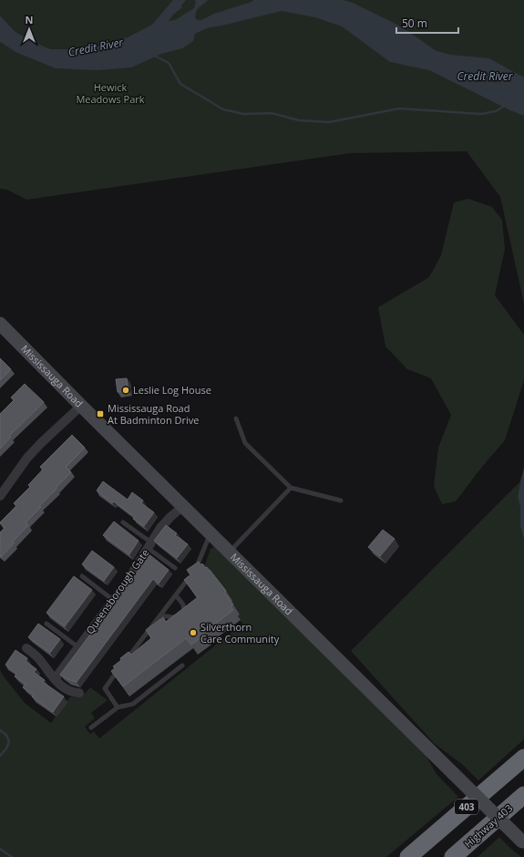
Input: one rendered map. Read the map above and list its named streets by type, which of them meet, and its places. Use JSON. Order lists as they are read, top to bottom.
{
  "streets": {
    "highway": ["403", "Highway 403"],
    "main road": ["Mississauga Road"],
    "street": ["Queensborough Gate"]
  },
  "crossings": [
    ["Mississauga Road", "Queensborough Gate"]
  ],
  "water": ["Credit River"],
  "parks": ["Hewick Meadows Park"],
  "places": {
    "other": ["Leslie Log House", "Silverthorn Care Community"],
    "transit": ["Mississauga Road At Badminton Drive"]
  },
  "scale_bar": "50 m",
  "north": "top"
}
